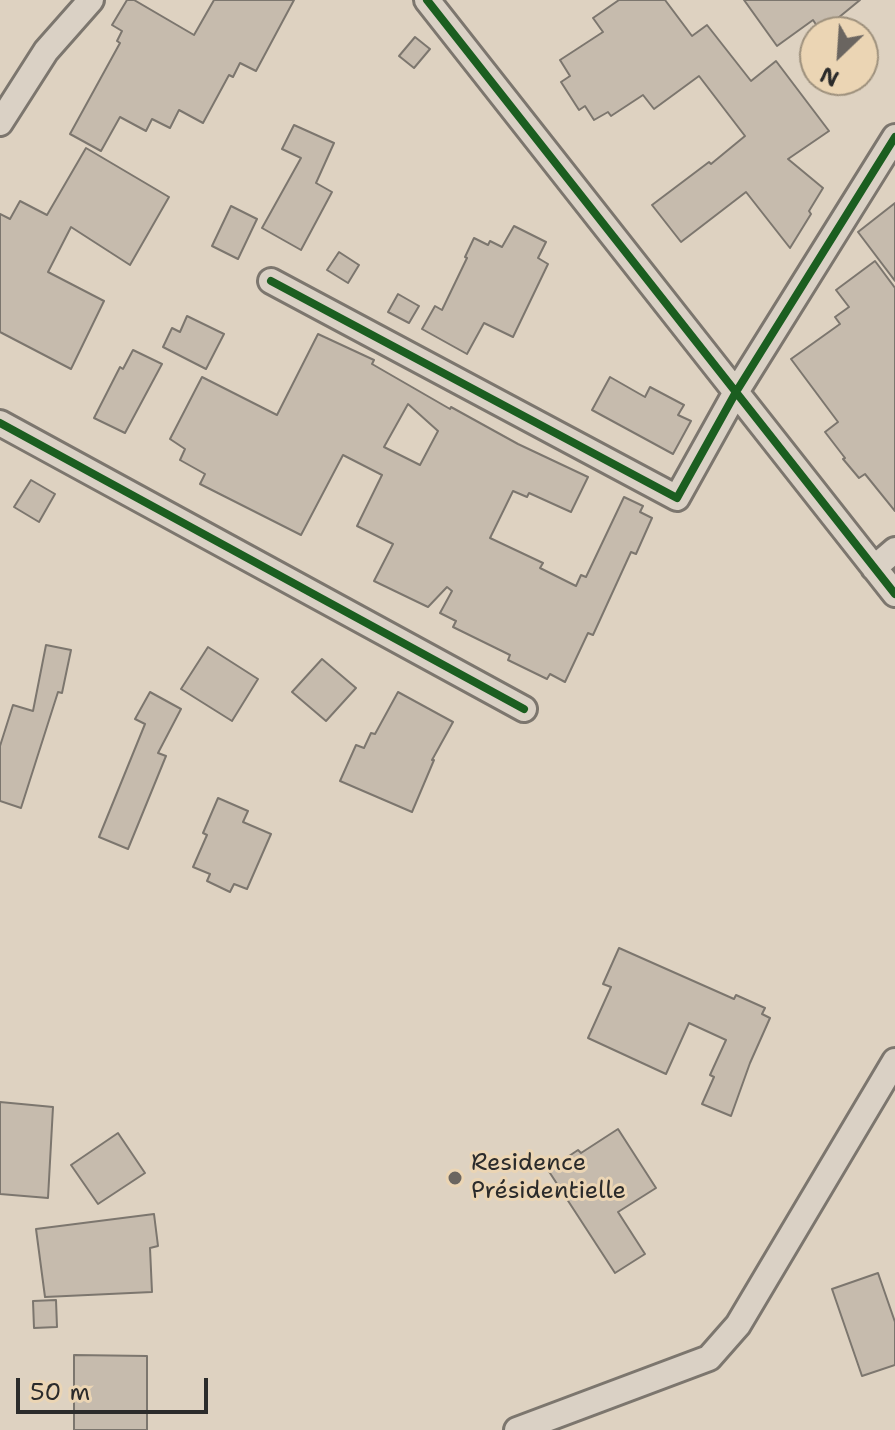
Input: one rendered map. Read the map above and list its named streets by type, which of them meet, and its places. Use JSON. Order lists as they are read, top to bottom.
{
  "places": ["Residence Présidentielle"],
  "scale_bar": "50 m",
  "north": "bottom left"
}
